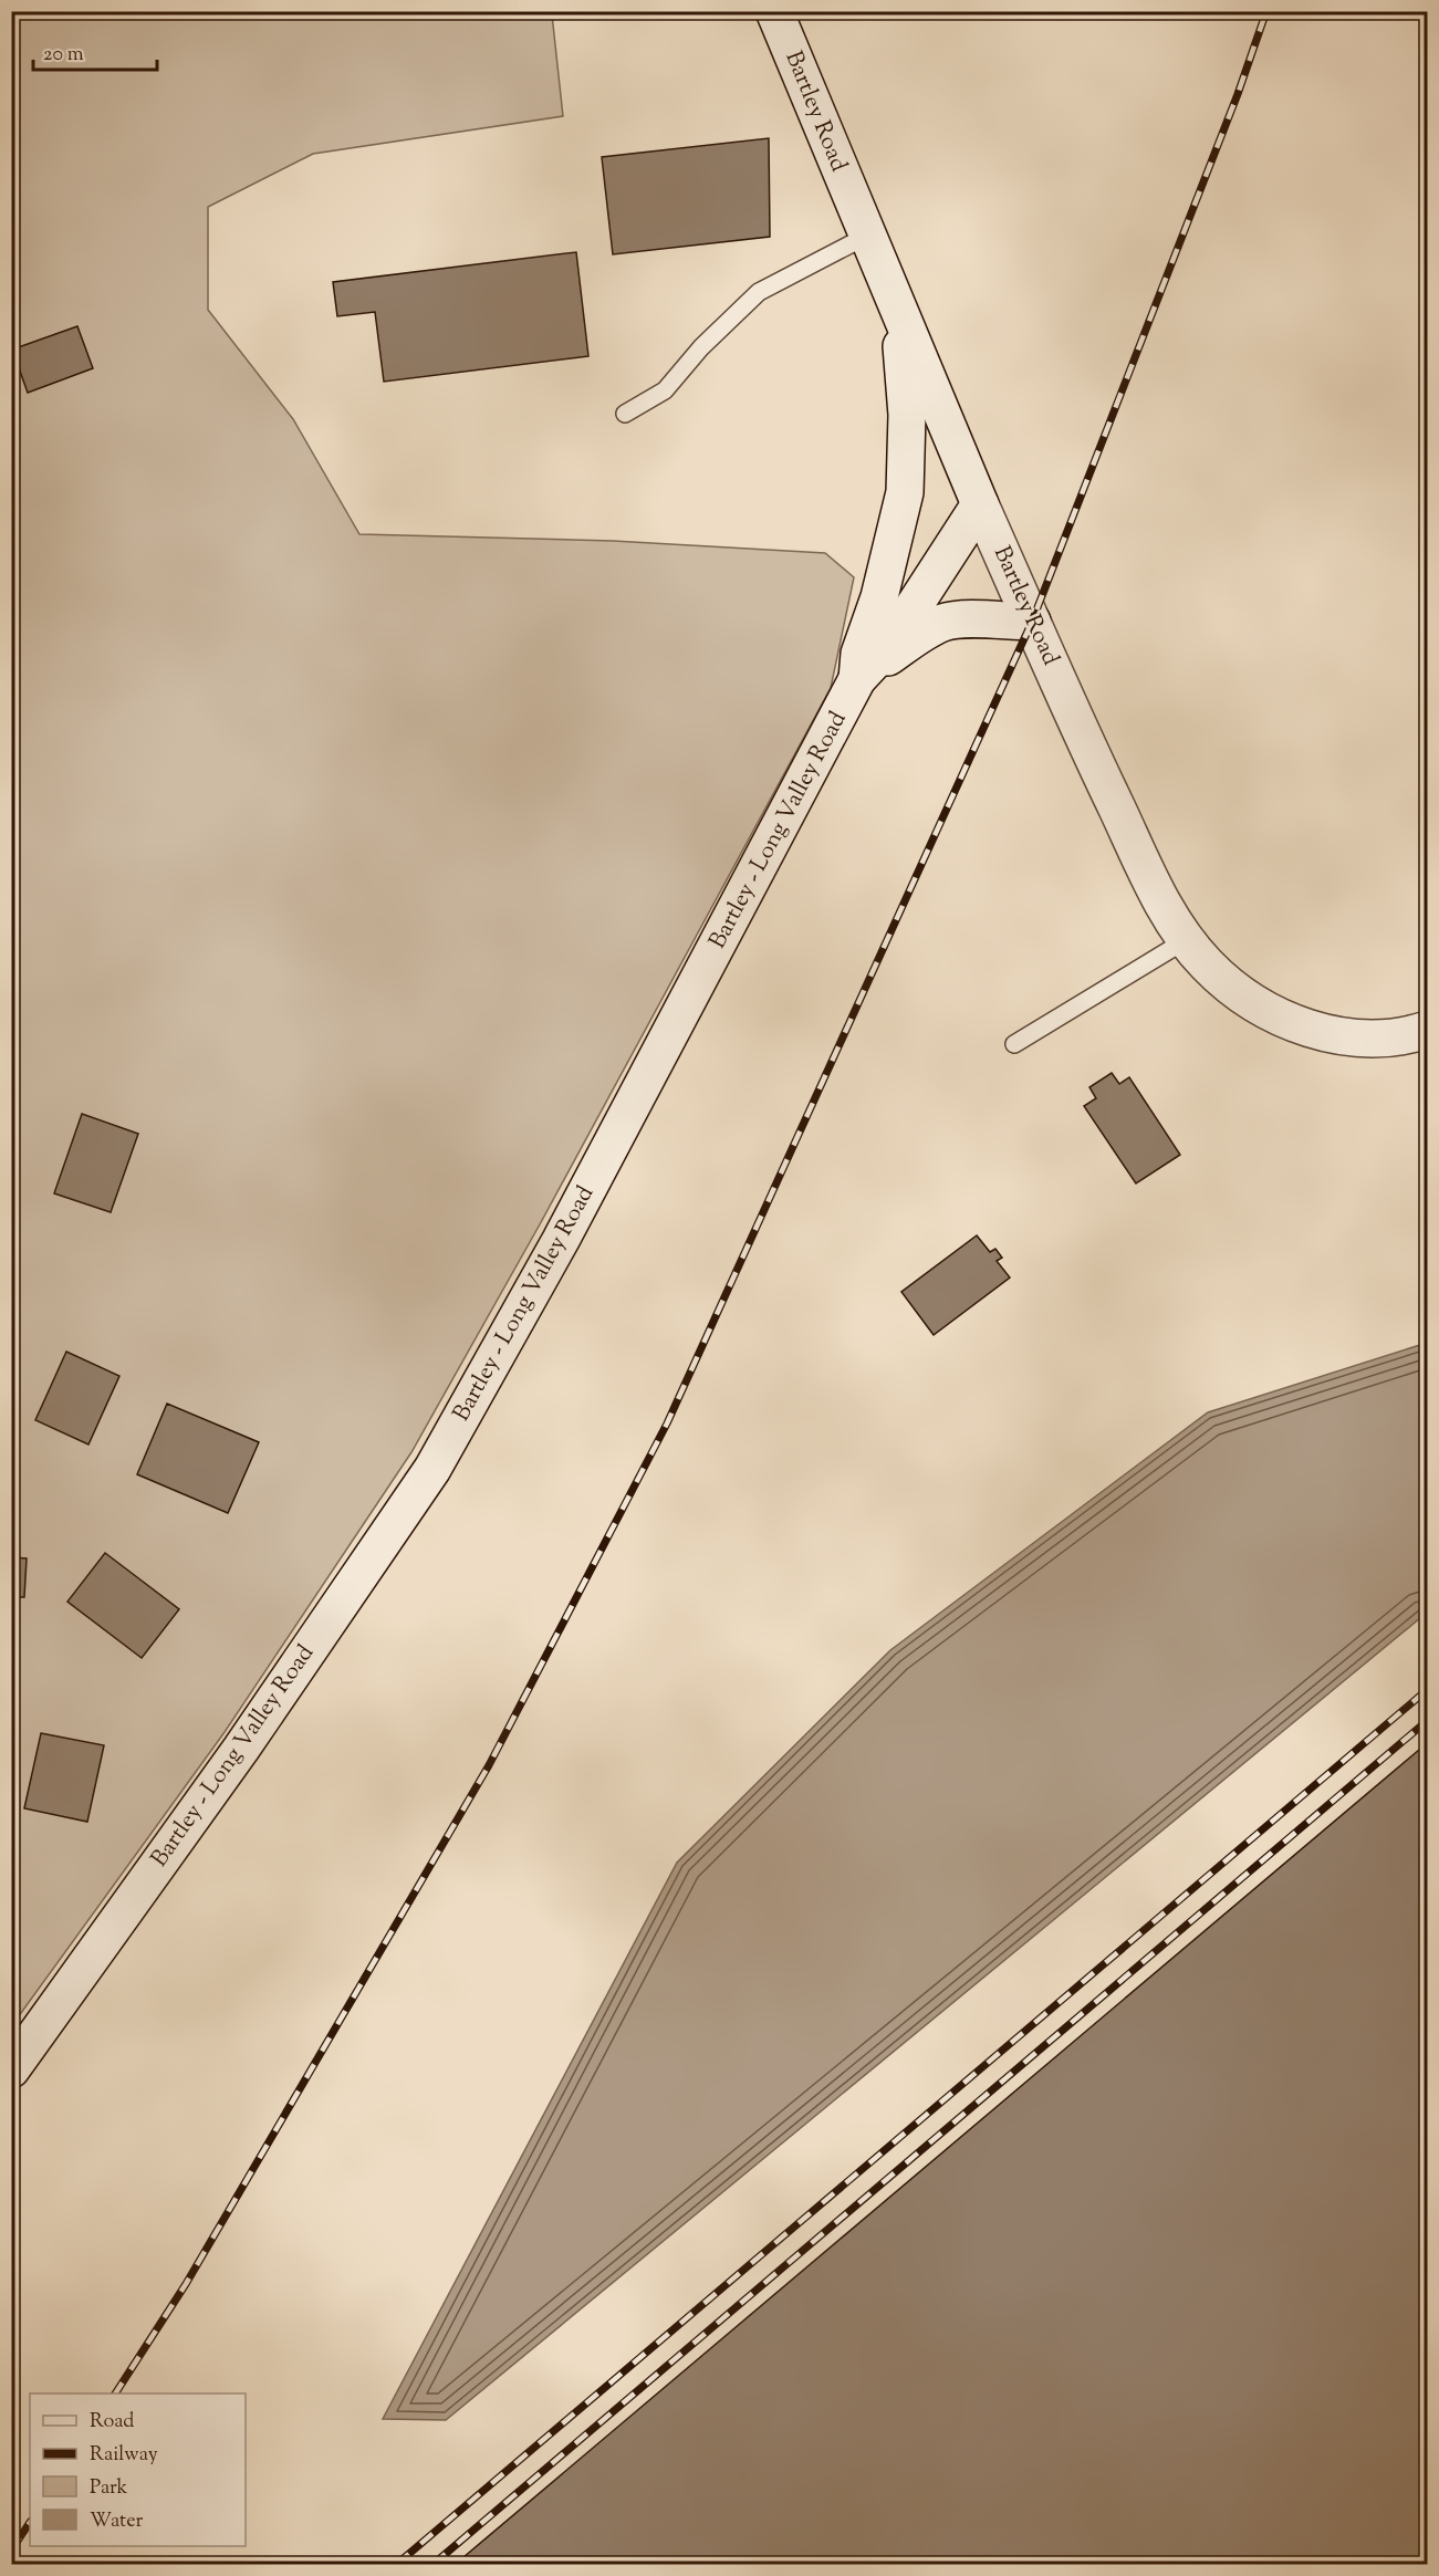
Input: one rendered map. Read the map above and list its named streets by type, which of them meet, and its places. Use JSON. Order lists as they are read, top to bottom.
{
  "streets": {
    "main road": ["Bartley Road", "Bartley - Long Valley Road"]
  },
  "crossings": [
    ["Bartley Road", "Bartley - Long Valley Road"]
  ],
  "legend": [
    "Road",
    "Railway",
    "Park",
    "Water"
  ],
  "scale_bar": "20 m"
}
